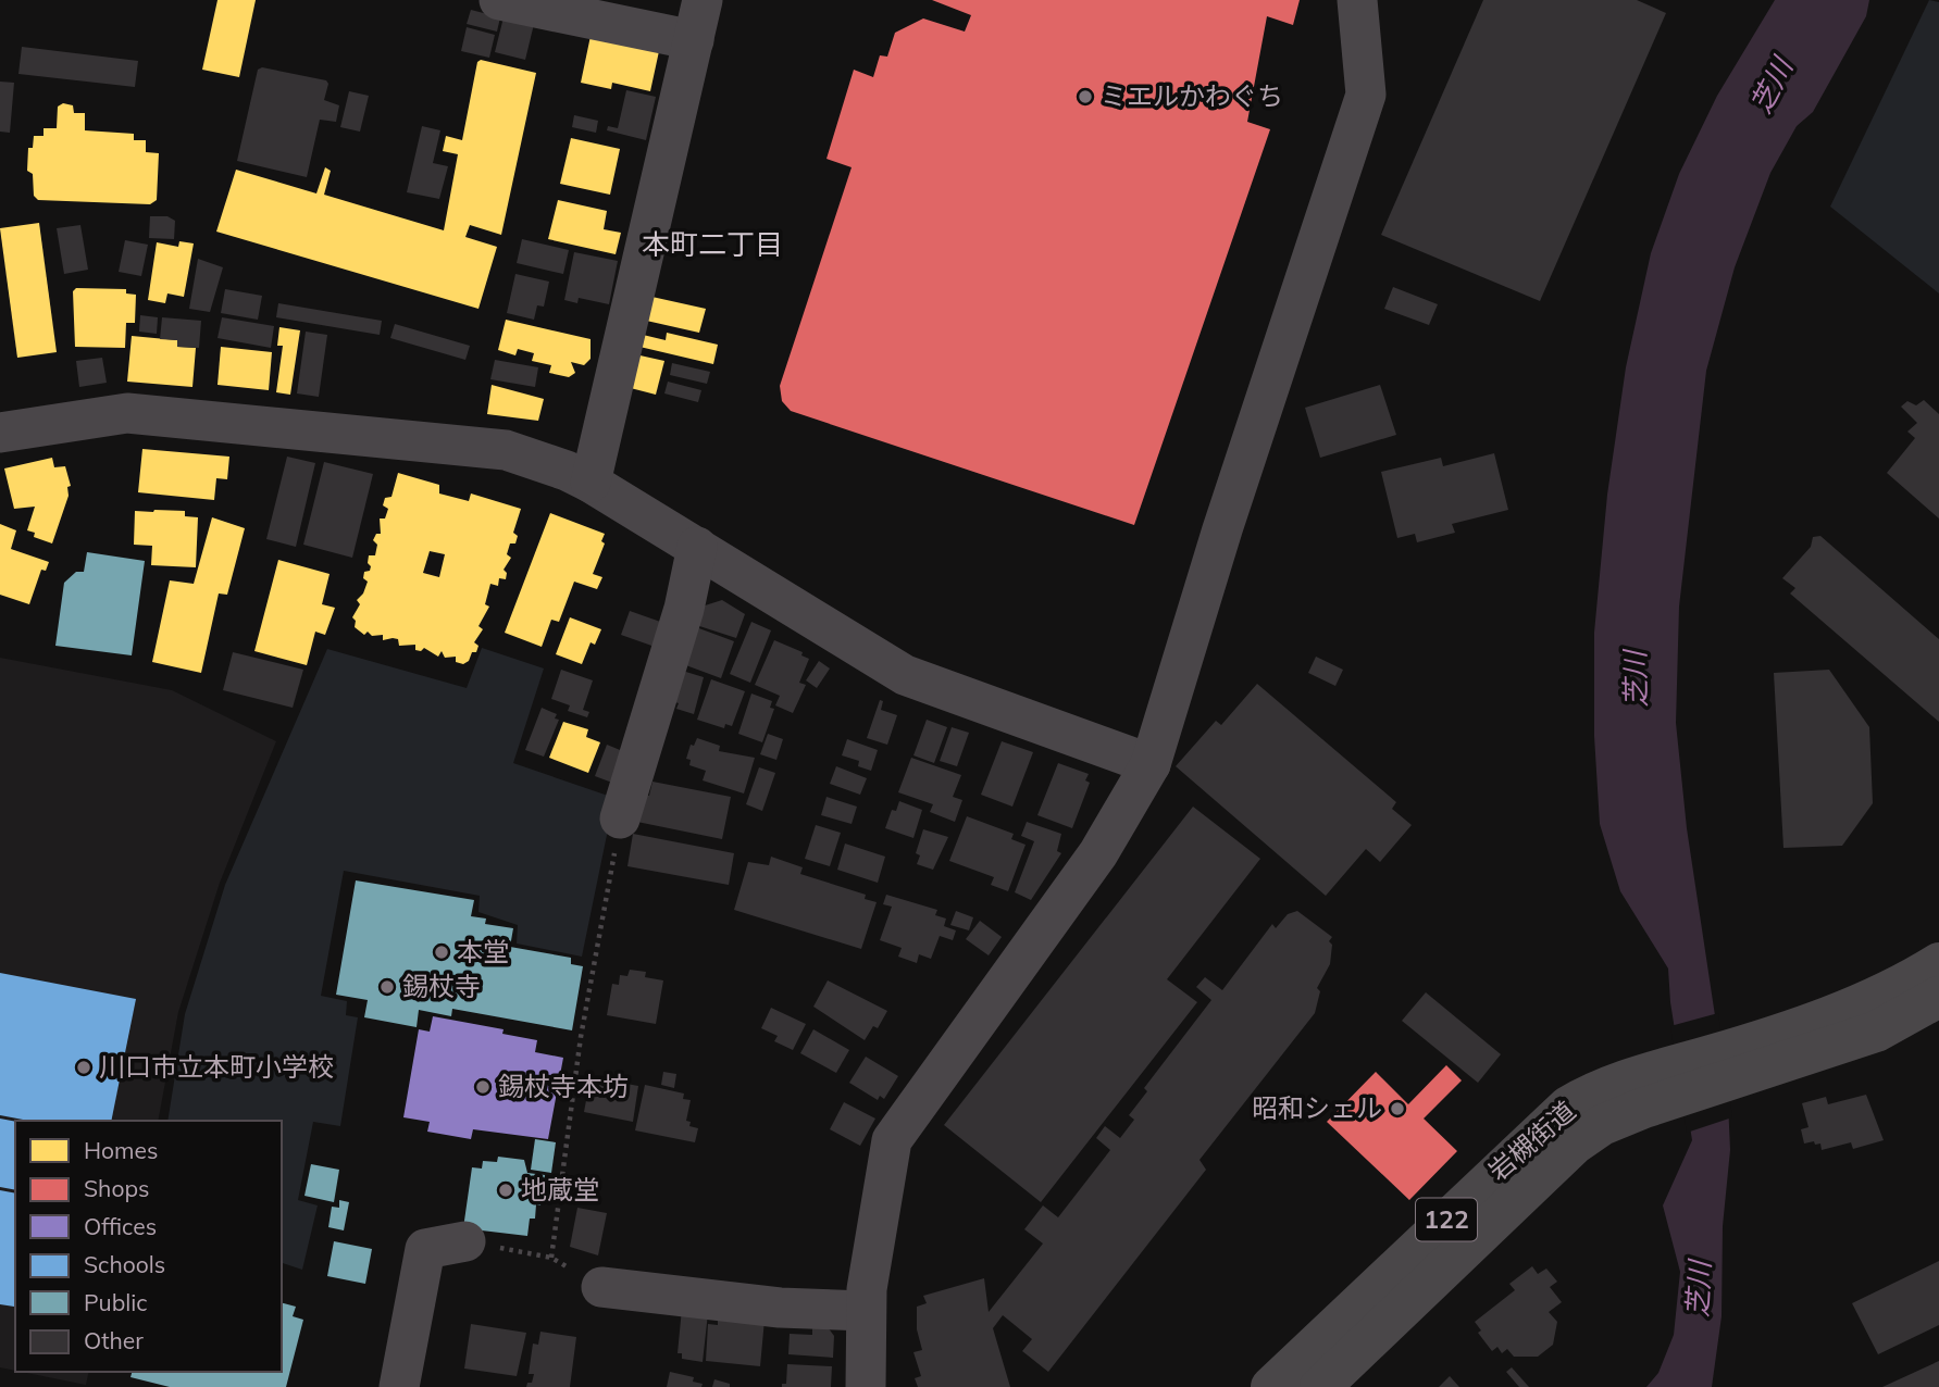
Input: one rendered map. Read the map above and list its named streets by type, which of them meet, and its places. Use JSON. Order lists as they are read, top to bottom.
{
  "streets": {
    "highway": ["岩槻街道", "122"]
  },
  "districts": ["本町二丁目"],
  "water": ["芝川"],
  "places": [
    "ミエルかわぐち",
    "本堂",
    "錫杖寺",
    "川口市立本町小学校",
    "錫杖寺本坊",
    "昭和シェル",
    "地蔵堂"
  ],
  "legend": [
    "Homes",
    "Shops",
    "Offices",
    "Schools",
    "Public",
    "Other"
  ]
}
